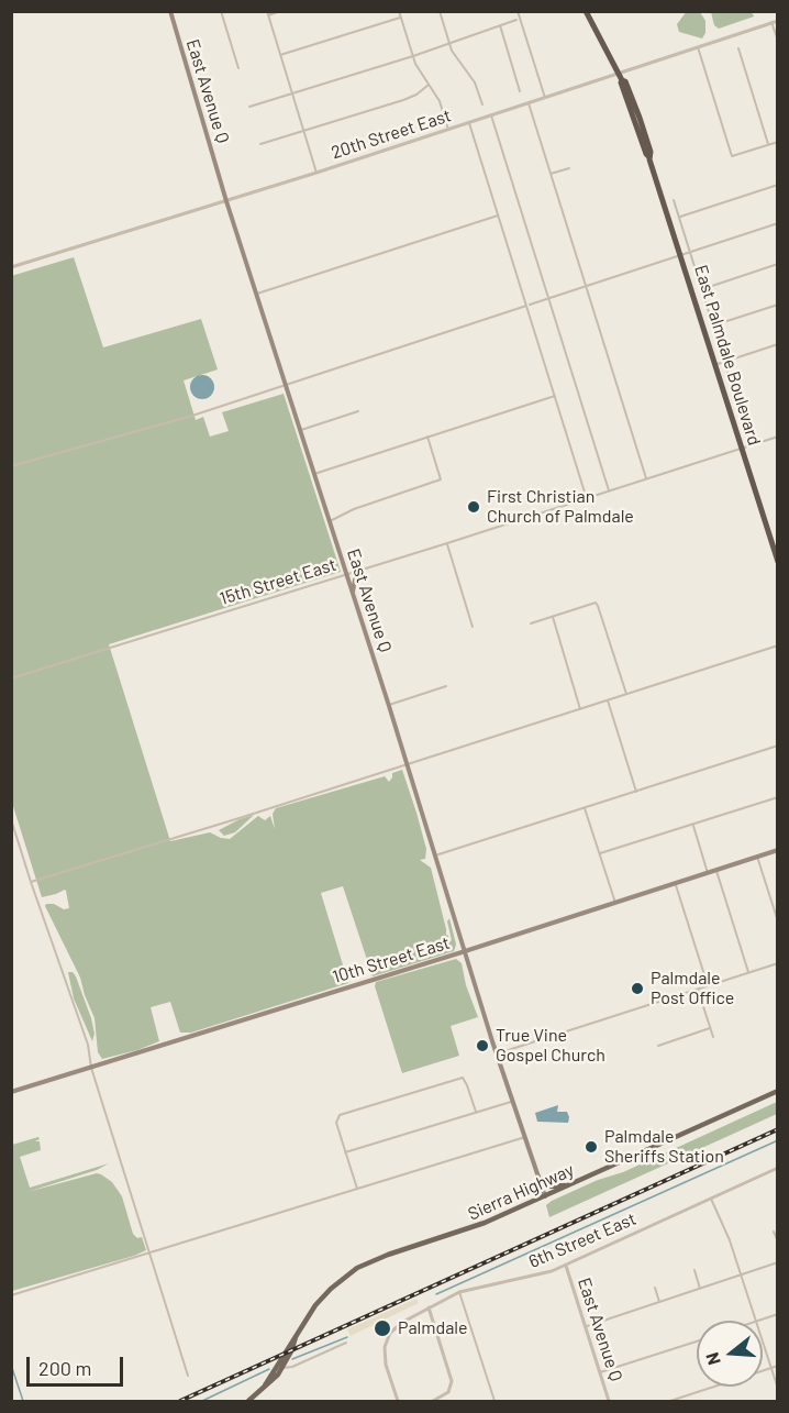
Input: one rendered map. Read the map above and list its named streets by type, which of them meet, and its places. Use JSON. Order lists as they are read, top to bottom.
{
  "streets": {
    "highway": ["East Palmdale Boulevard"],
    "main road": ["East Avenue Q", "10th Street East", "Sierra Highway"],
    "street": ["20th Street East", "15th Street East", "6th Street East"]
  },
  "crossings": [
    ["East Avenue Q", "20th Street East"],
    ["East Avenue Q", "15th Street East"],
    ["East Avenue Q", "10th Street East"],
    ["East Avenue Q", "Sierra Highway"],
    ["East Avenue Q", "6th Street East"],
    ["20th Street East", "East Palmdale Boulevard"],
    ["East Palmdale Boulevard", "15th Street East"]
  ],
  "places": [
    "First Christian Church of Palmdale",
    "Palmdale Post Office",
    "True Vine Gospel Church",
    "Palmdale Sheriffs Station",
    "Palmdale"
  ],
  "scale_bar": "200 m",
  "north": "left"
}
